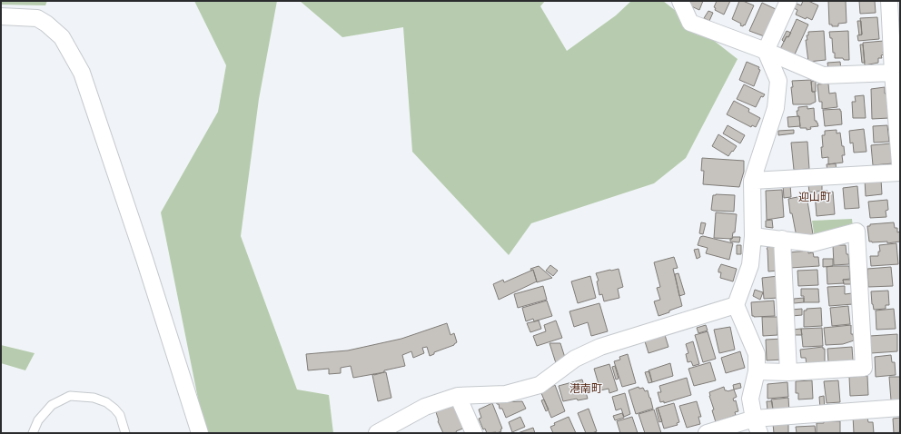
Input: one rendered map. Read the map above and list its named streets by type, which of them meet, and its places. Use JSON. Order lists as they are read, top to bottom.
{
  "districts": ["迎山町", "港南町"]
}
